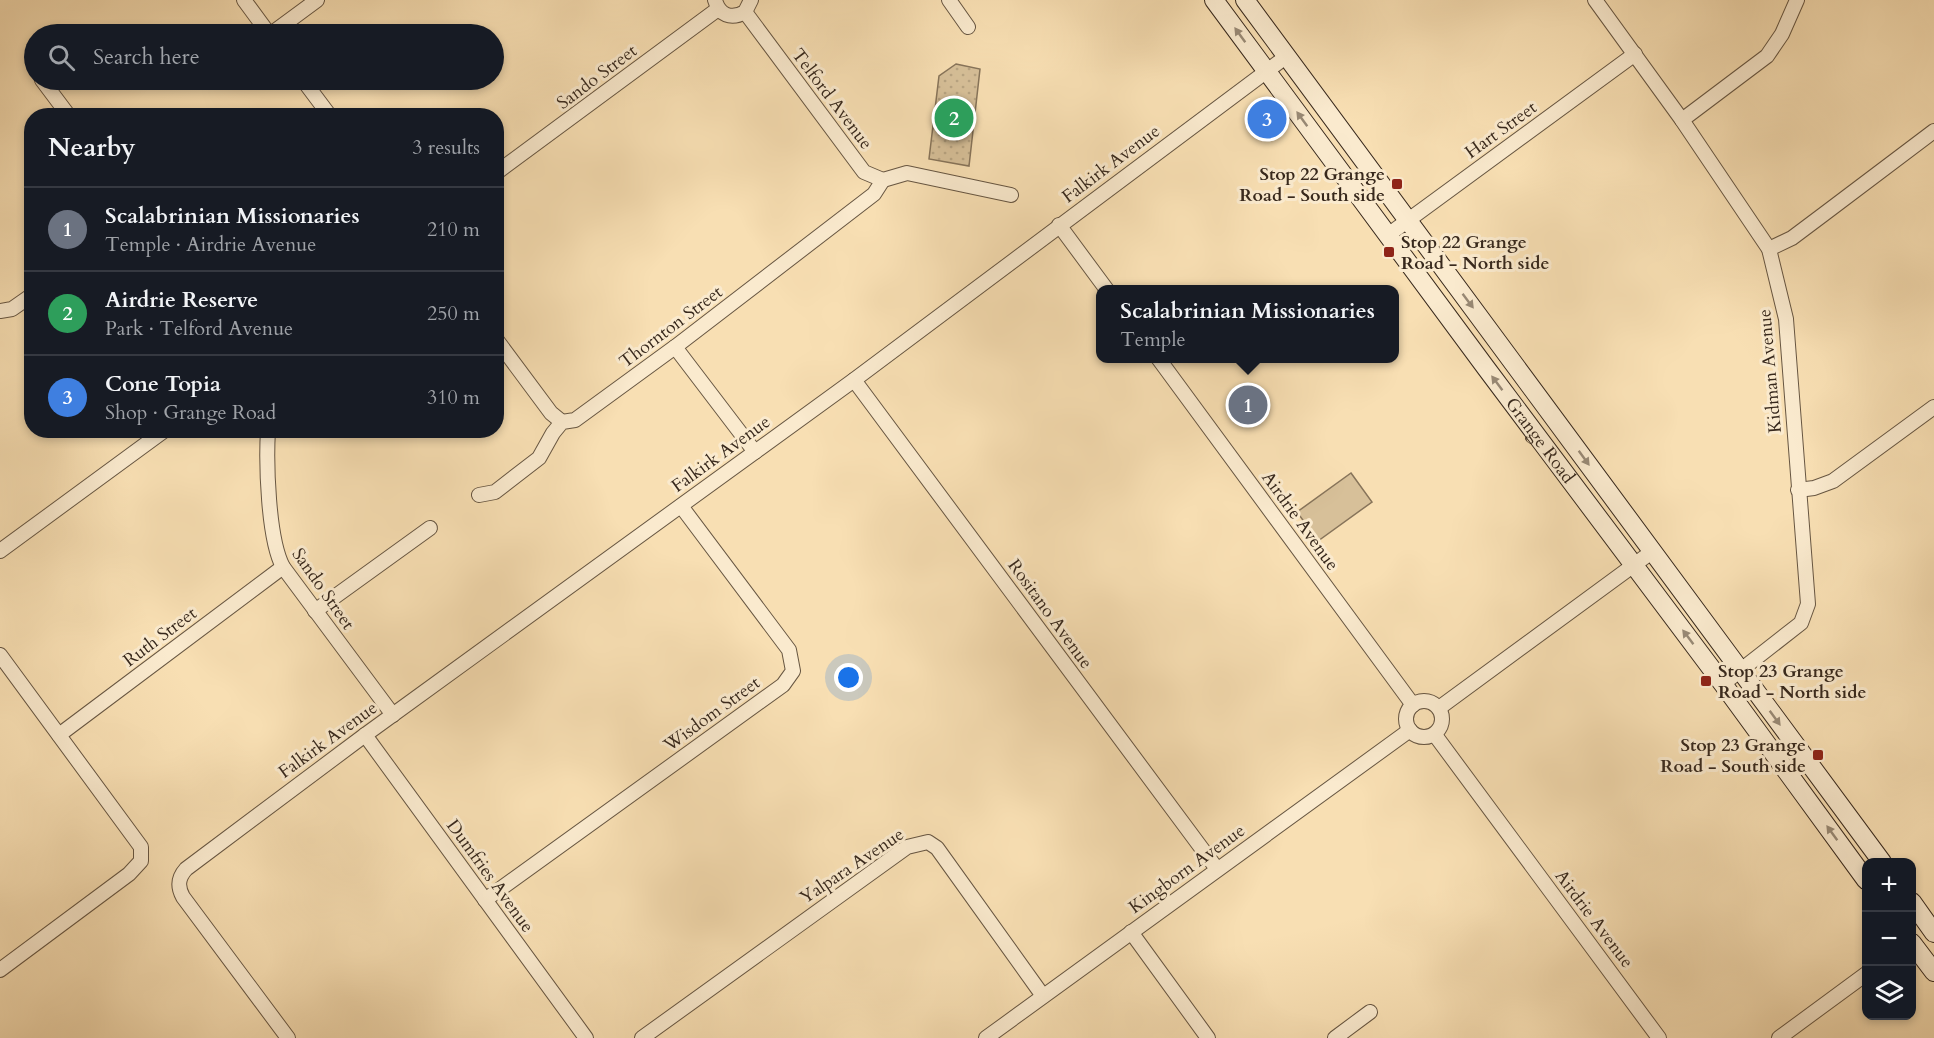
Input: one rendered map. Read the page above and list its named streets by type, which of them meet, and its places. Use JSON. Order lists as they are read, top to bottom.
{
  "streets": {
    "main road": ["Grange Road"],
    "street": [
      "Sando Street",
      "Telford Avenue",
      "Hart Street",
      "Falkirk Avenue",
      "Thornton Street",
      "Kidman Avenue",
      "Airdrie Avenue",
      "Rositano Avenue",
      "Ruth Street",
      "Wisdom Street",
      "Yalpara Avenue",
      "Kingborn Avenue",
      "Dumfries Avenue"
    ]
  },
  "crossings": [
    ["Sando Street", "Falkirk Avenue"],
    ["Sando Street", "Ruth Street"],
    ["Telford Avenue", "Thornton Street"],
    ["Hart Street", "Kidman Avenue"],
    ["Hart Street", "Grange Road"],
    ["Falkirk Avenue", "Grange Road"],
    ["Falkirk Avenue", "Rositano Avenue"],
    ["Falkirk Avenue", "Wisdom Street"],
    ["Falkirk Avenue", "Dumfries Avenue"],
    ["Kidman Avenue", "Grange Road"],
    ["Airdrie Avenue", "Kingborn Avenue"],
    ["Rositano Avenue", "Kingborn Avenue"],
    ["Wisdom Street", "Dumfries Avenue"],
    ["Yalpara Avenue", "Kingborn Avenue"]
  ],
  "places": {
    "transit": [
      "Stop 22 Grange Road - South side",
      "Stop 22 Grange Road - North side",
      "Stop 23 Grange Road - North side",
      "Stop 23 Grange Road - South side"
    ]
  },
  "page": {
    "search": "Search here",
    "pins": ["2", "3", "1"],
    "heading": ["Nearby", "3 results"],
    "list": [
      {
        "mark": "1",
        "name": "Scalabrinian Missionaries",
        "note": "Temple · Airdrie Avenue",
        "value": "210 m"
      },
      {
        "mark": "2",
        "name": "Airdrie Reserve",
        "note": "Park · Telford Avenue",
        "value": "250 m"
      },
      {
        "mark": "3",
        "name": "Cone Topia",
        "note": "Shop · Grange Road",
        "value": "310 m"
      }
    ],
    "popup": ["Scalabrinian Missionaries", "Temple"],
    "map_buttons": ["+", "−"]
  }
}
